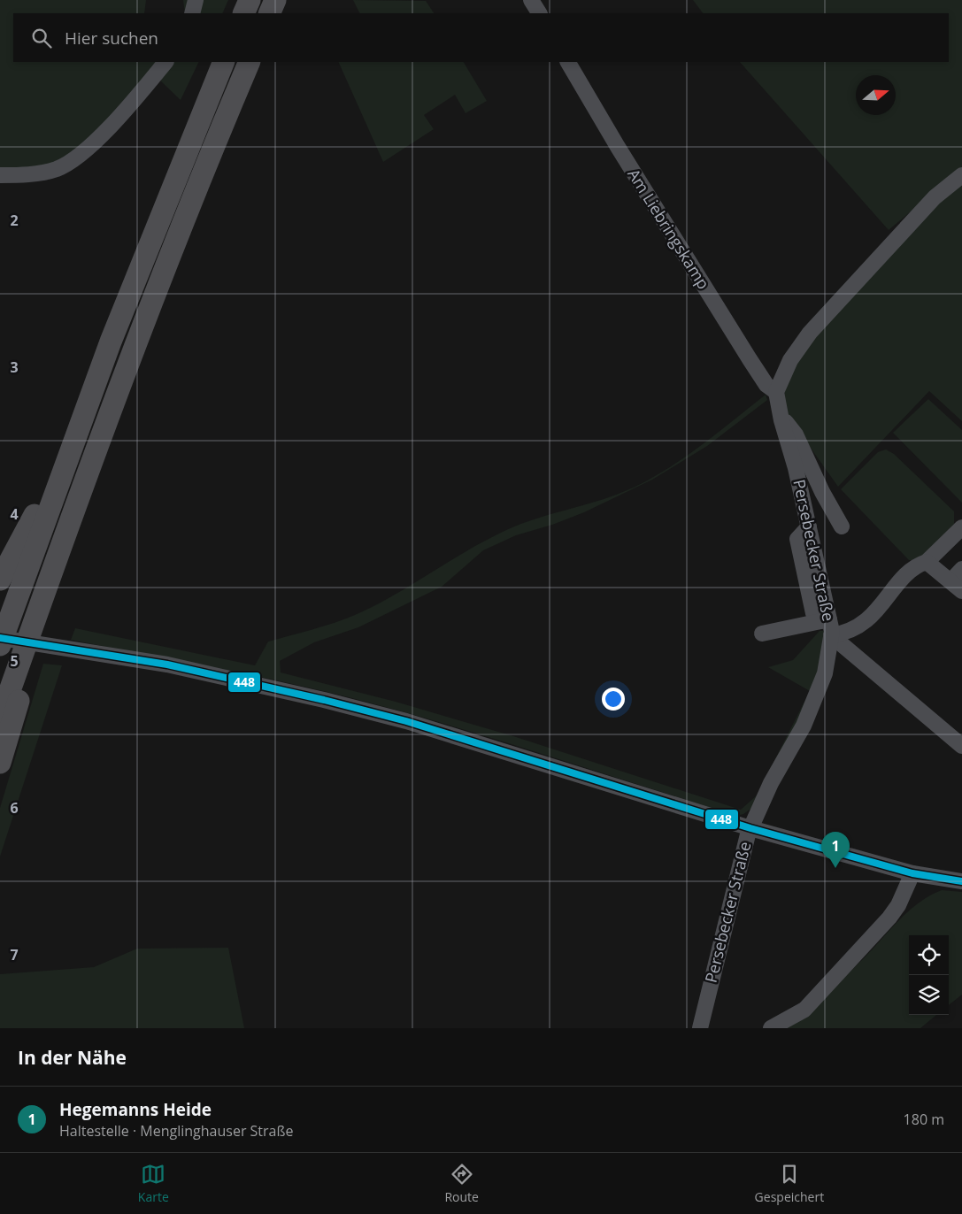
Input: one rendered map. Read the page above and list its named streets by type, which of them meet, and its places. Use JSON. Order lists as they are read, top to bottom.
{
  "streets": {
    "street": ["Am Liebringskamp", "Persebecker Straße"]
  },
  "crossings": [
    ["Am Liebringskamp", "Persebecker Straße"]
  ],
  "lines": ["transit line 448"],
  "north": "right",
  "page": {
    "search": "Hier suchen",
    "pins": "1",
    "heading": "In der Nähe",
    "list": [
      {
        "mark": "1",
        "name": "Hegemanns Heide",
        "note": "Haltestelle · Menglinghauser Straße",
        "value": "180 m"
      }
    ],
    "nav": ["Karte", "Route", "Gespeichert"]
  },
  "grid": {
    "rows": [
      "2",
      "3",
      "4",
      "5",
      "6",
      "7"
    ]
  }
}
